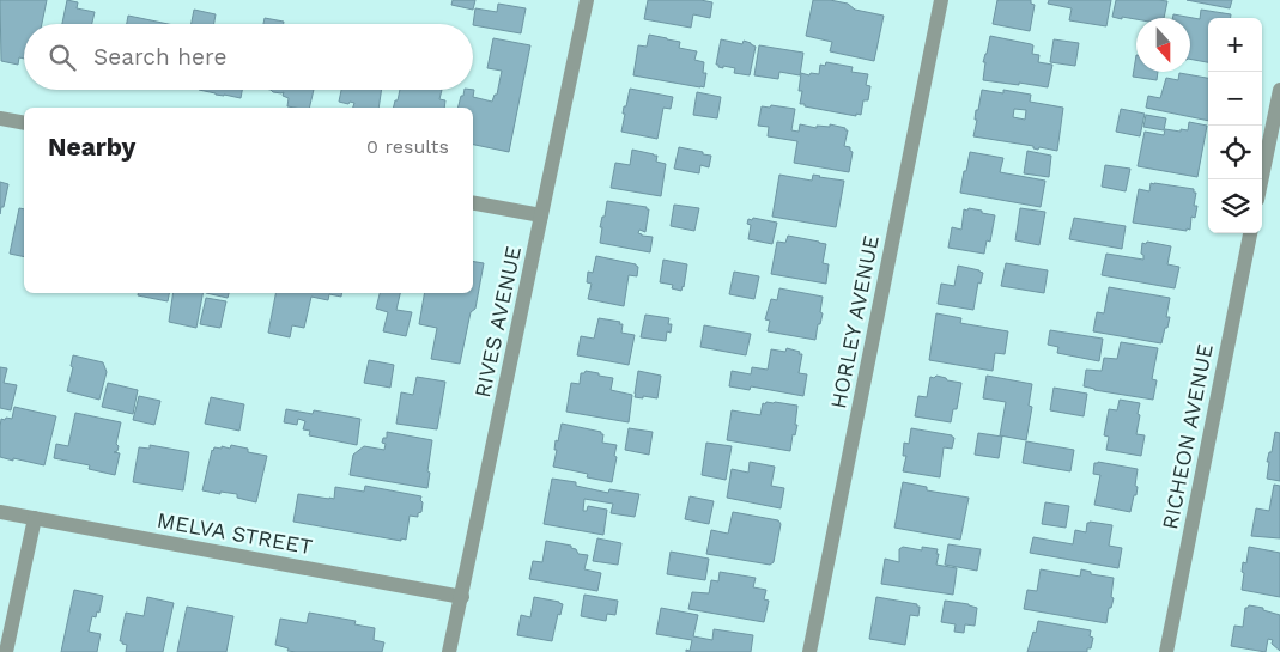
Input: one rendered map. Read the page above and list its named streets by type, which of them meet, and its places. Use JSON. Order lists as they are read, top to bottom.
{
  "streets": {
    "street": [
      "RIVES AVENUE",
      "HORLEY AVENUE",
      "RICHEON AVENUE",
      "MELVA STREET"
    ]
  },
  "crossings": [
    ["RIVES AVENUE", "MELVA STREET"]
  ],
  "north": "bottom",
  "page": {
    "map_buttons": ["+", "−"],
    "search": "Search here",
    "heading": ["Nearby", "0 results"]
  }
}
